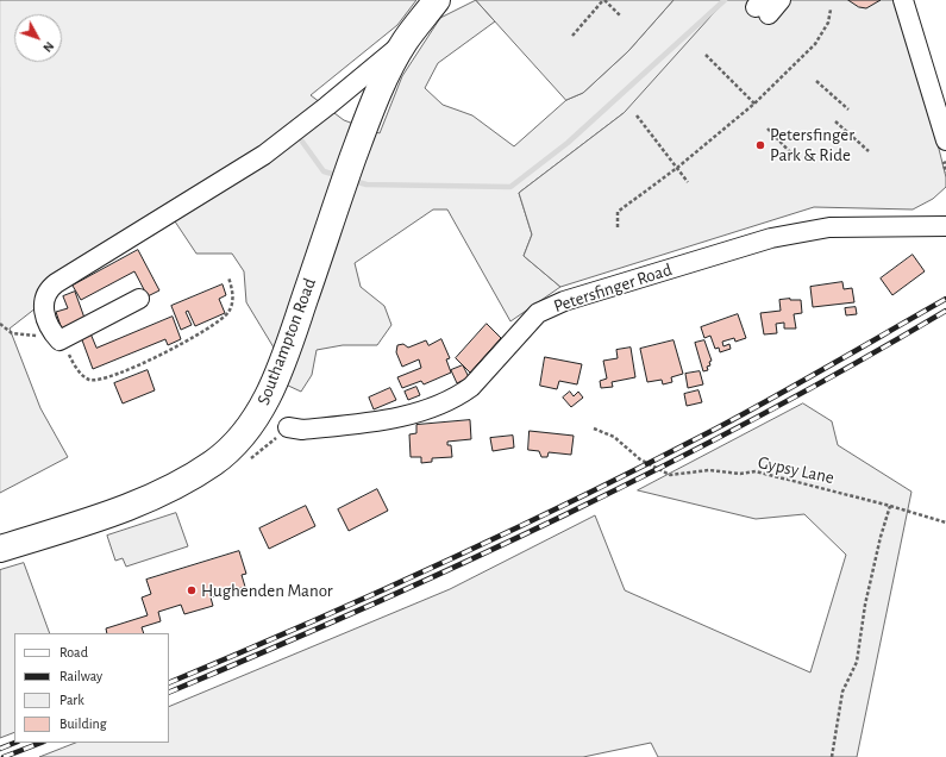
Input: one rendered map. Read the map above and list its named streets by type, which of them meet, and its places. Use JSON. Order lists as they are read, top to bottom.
{
  "streets": {
    "highway": ["Southampton Road"],
    "street": ["Petersfinger Road"],
    "path": ["Gypsy Lane"]
  },
  "places": ["Petersfinger Park & Ride", "Hughenden Manor"],
  "legend": [
    "Road",
    "Railway",
    "Park",
    "Building"
  ],
  "north": "bottom right"
}
